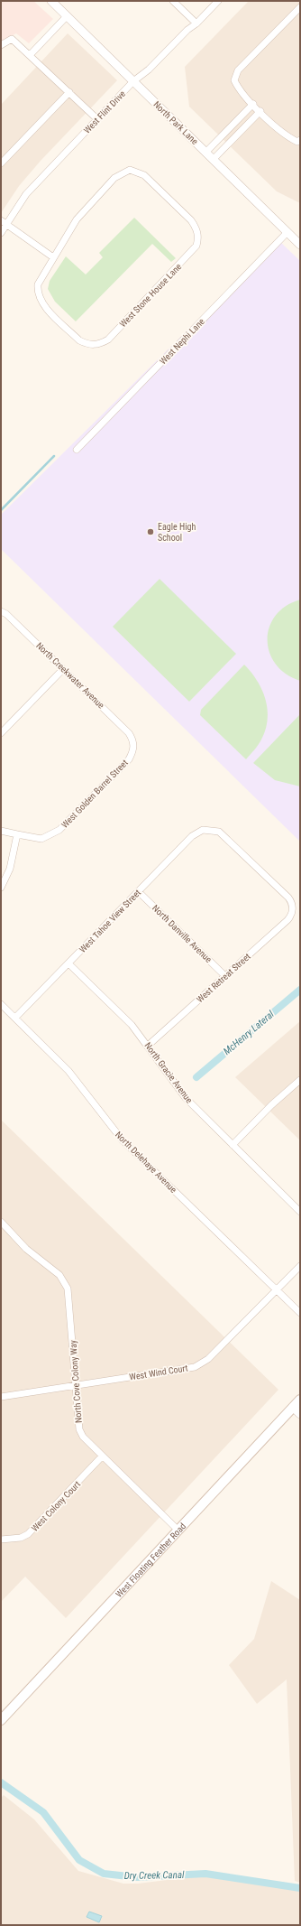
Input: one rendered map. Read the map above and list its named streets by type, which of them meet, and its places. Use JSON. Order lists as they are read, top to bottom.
{
  "streets": {
    "main road": ["West Floating Feather Road"],
    "street": [
      "West Flint Drive",
      "North Park Lane",
      "West Stone House Lane",
      "West Nephi Lane",
      "North Creekwater Avenue",
      "West Golden Barrel Street",
      "West Tahoe View Street",
      "North Danville Avenue",
      "West Retreat Street",
      "North Gracie Avenue",
      "North Delehaye Avenue",
      "West Wind Court",
      "North Cove Colony Way",
      "West Colony Court"
    ]
  },
  "crossings": [
    ["West Flint Drive", "North Park Lane"],
    ["North Park Lane", "West Nephi Lane"],
    ["North Creekwater Avenue", "West Golden Barrel Street"],
    ["West Tahoe View Street", "North Danville Avenue"],
    ["West Tahoe View Street", "West Retreat Street"],
    ["West Tahoe View Street", "North Gracie Avenue"],
    ["West Tahoe View Street", "North Delehaye Avenue"],
    ["North Danville Avenue", "West Retreat Street"],
    ["West Retreat Street", "North Gracie Avenue"],
    ["North Delehaye Avenue", "West Wind Court"],
    ["West Wind Court", "North Cove Colony Way"],
    ["North Cove Colony Way", "West Colony Court"],
    ["North Cove Colony Way", "West Floating Feather Road"]
  ],
  "water": ["McHenry Lateral", "Dry Creek Canal"],
  "places": ["Eagle High School"]
}
